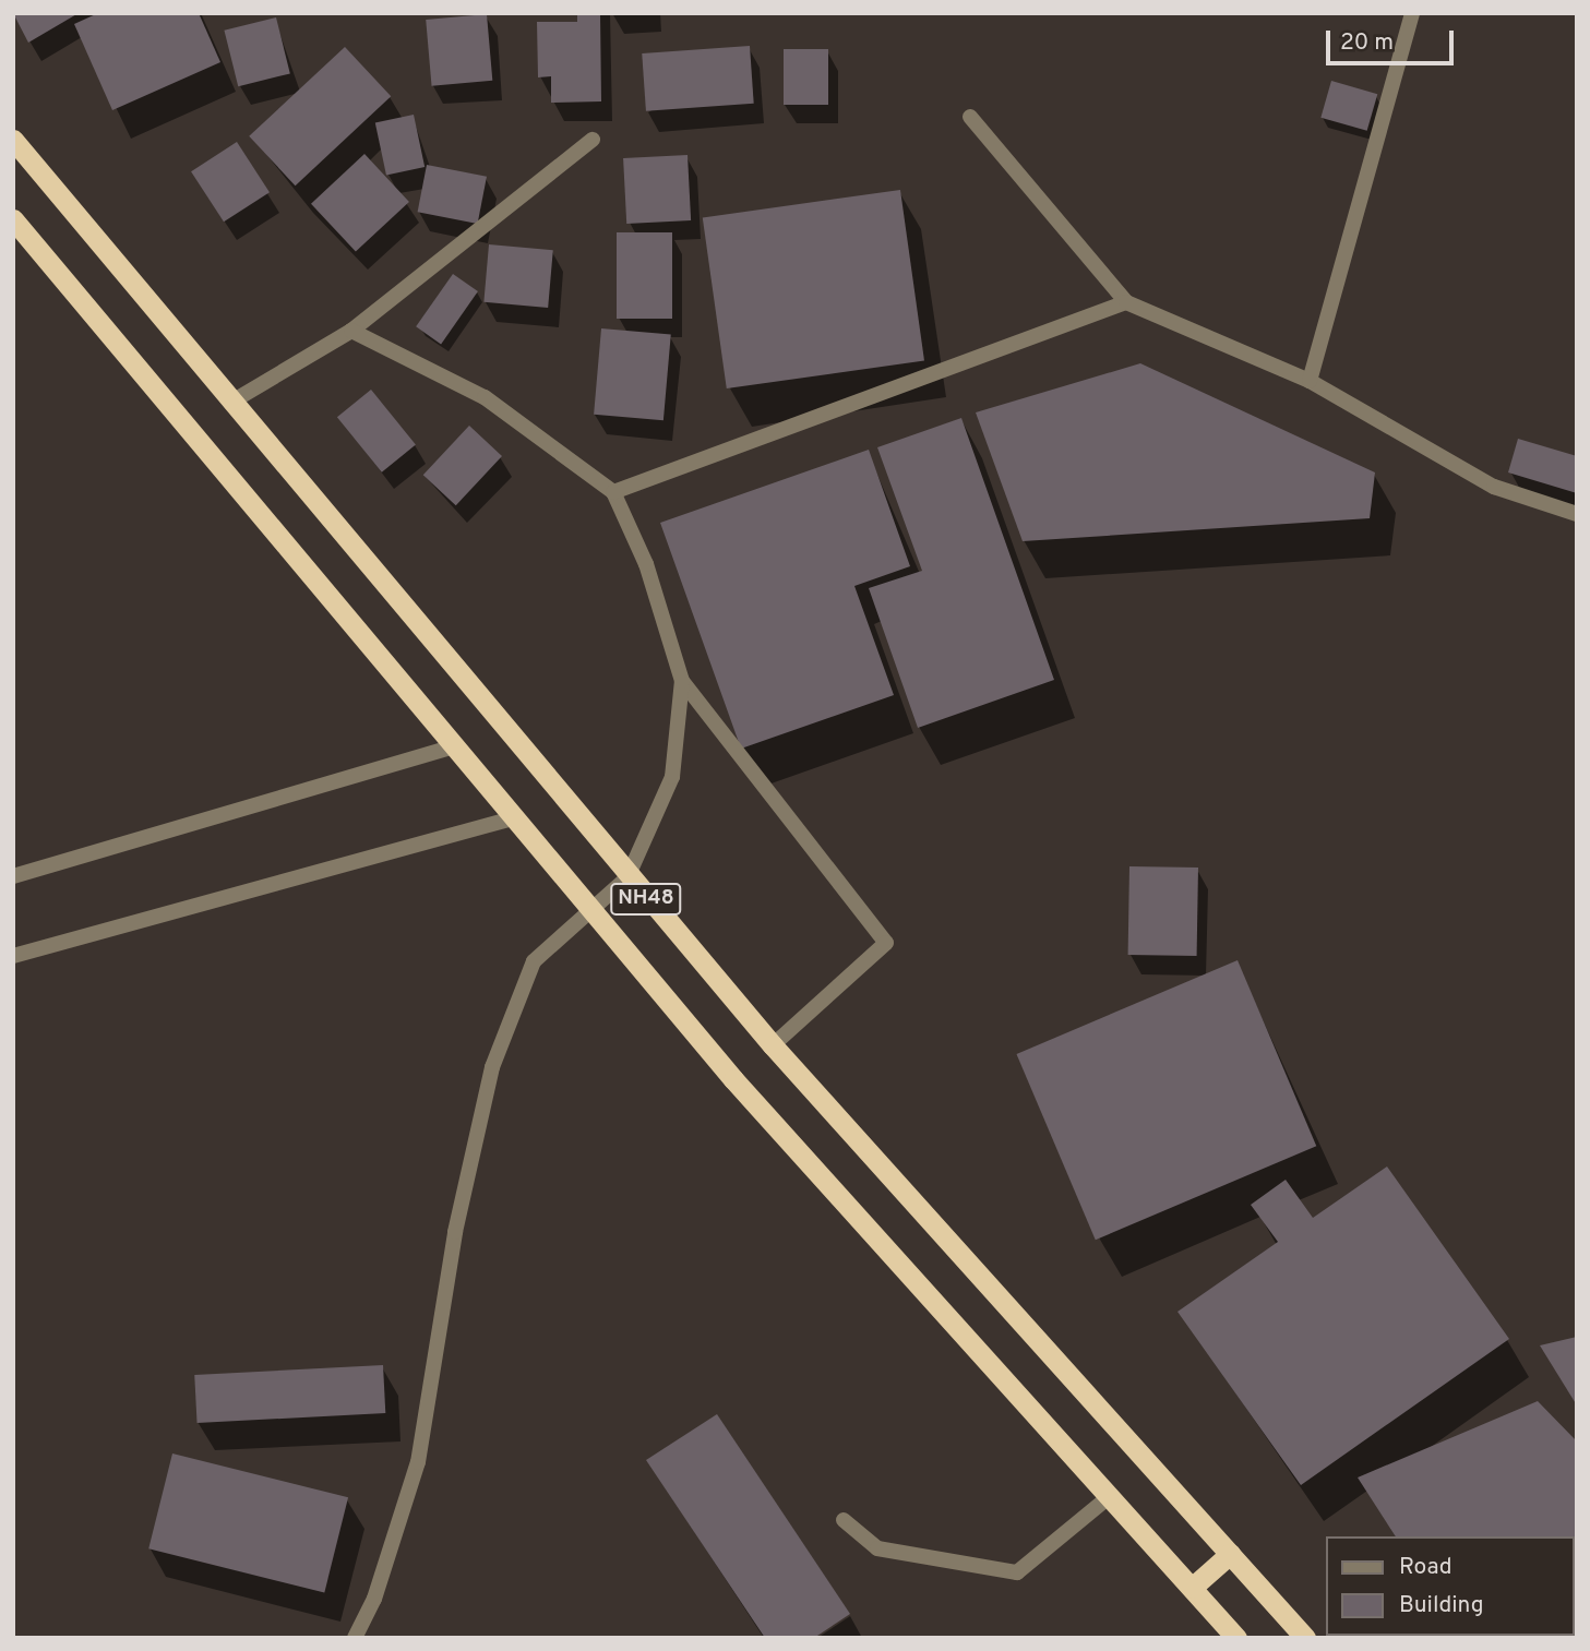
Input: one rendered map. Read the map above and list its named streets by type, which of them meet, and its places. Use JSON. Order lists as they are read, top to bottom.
{
  "streets": {
    "highway": ["NH48"]
  },
  "legend": ["Road", "Building"],
  "scale_bar": "20 m"
}
